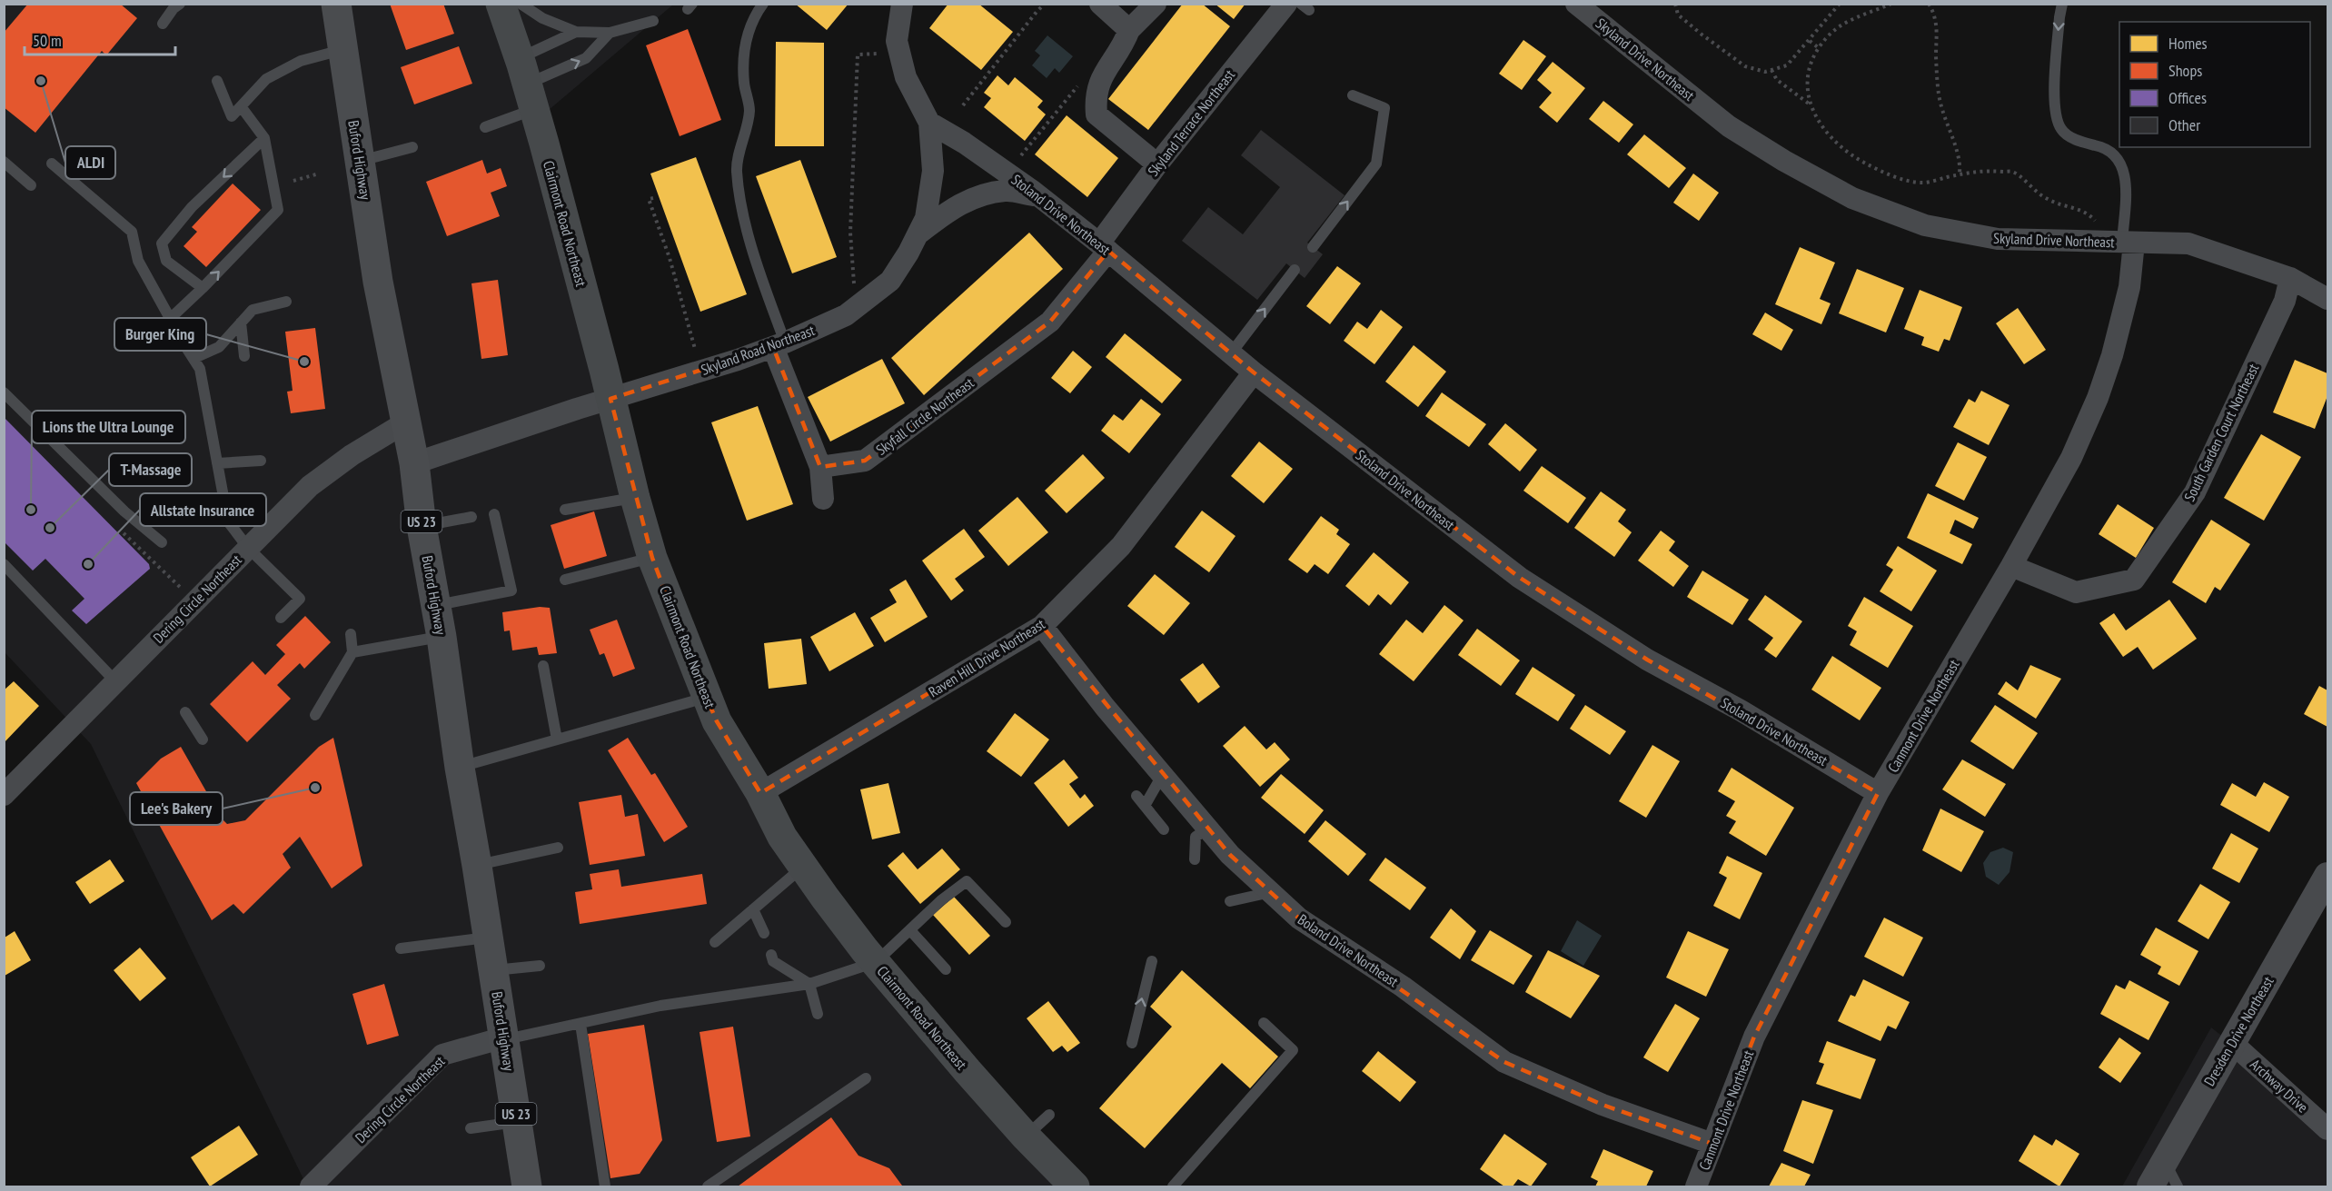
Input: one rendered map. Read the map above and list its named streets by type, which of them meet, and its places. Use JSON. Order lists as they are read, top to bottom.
{
  "streets": {
    "main road": ["Buford Highway", "Clairmont Road Northeast", "US 23"],
    "street": [
      "Skyland Drive Northeast",
      "Skyland Terrace Northeast",
      "Stoland Drive Northeast",
      "Skyland Road Northeast",
      "Skyfall Circle Northeast",
      "South Garden Court Northeast",
      "Dering Circle Northeast",
      "Raven Hill Drive Northeast",
      "Canmont Drive Northeast",
      "Boland Drive Northeast",
      "Dresden Drive Northeast",
      "Archway Drive"
    ]
  },
  "crossings": [
    ["Skyland Drive Northeast", "South Garden Court Northeast"],
    ["Skyland Drive Northeast", "Canmont Drive Northeast"],
    ["Skyland Terrace Northeast", "Stoland Drive Northeast"],
    ["Skyland Terrace Northeast", "Skyfall Circle Northeast"],
    ["Buford Highway", "Skyland Road Northeast"],
    ["Buford Highway", "Dering Circle Northeast"],
    ["Stoland Drive Northeast", "Skyland Road Northeast"],
    ["Stoland Drive Northeast", "Skyfall Circle Northeast"],
    ["Stoland Drive Northeast", "Raven Hill Drive Northeast"],
    ["Stoland Drive Northeast", "Canmont Drive Northeast"],
    ["Clairmont Road Northeast", "Skyland Road Northeast"],
    ["Clairmont Road Northeast", "Raven Hill Drive Northeast"],
    ["South Garden Court Northeast", "Canmont Drive Northeast"],
    ["Raven Hill Drive Northeast", "Boland Drive Northeast"],
    ["Canmont Drive Northeast", "Boland Drive Northeast"],
    ["Dresden Drive Northeast", "Archway Drive"]
  ],
  "places": [
    "ALDI",
    "Burger King",
    "Lions the Ultra Lounge",
    "T-Massage",
    "Allstate Insurance",
    "Lee's Bakery"
  ],
  "legend": [
    "Homes",
    "Shops",
    "Offices",
    "Other"
  ],
  "scale_bar": "50 m"
}
